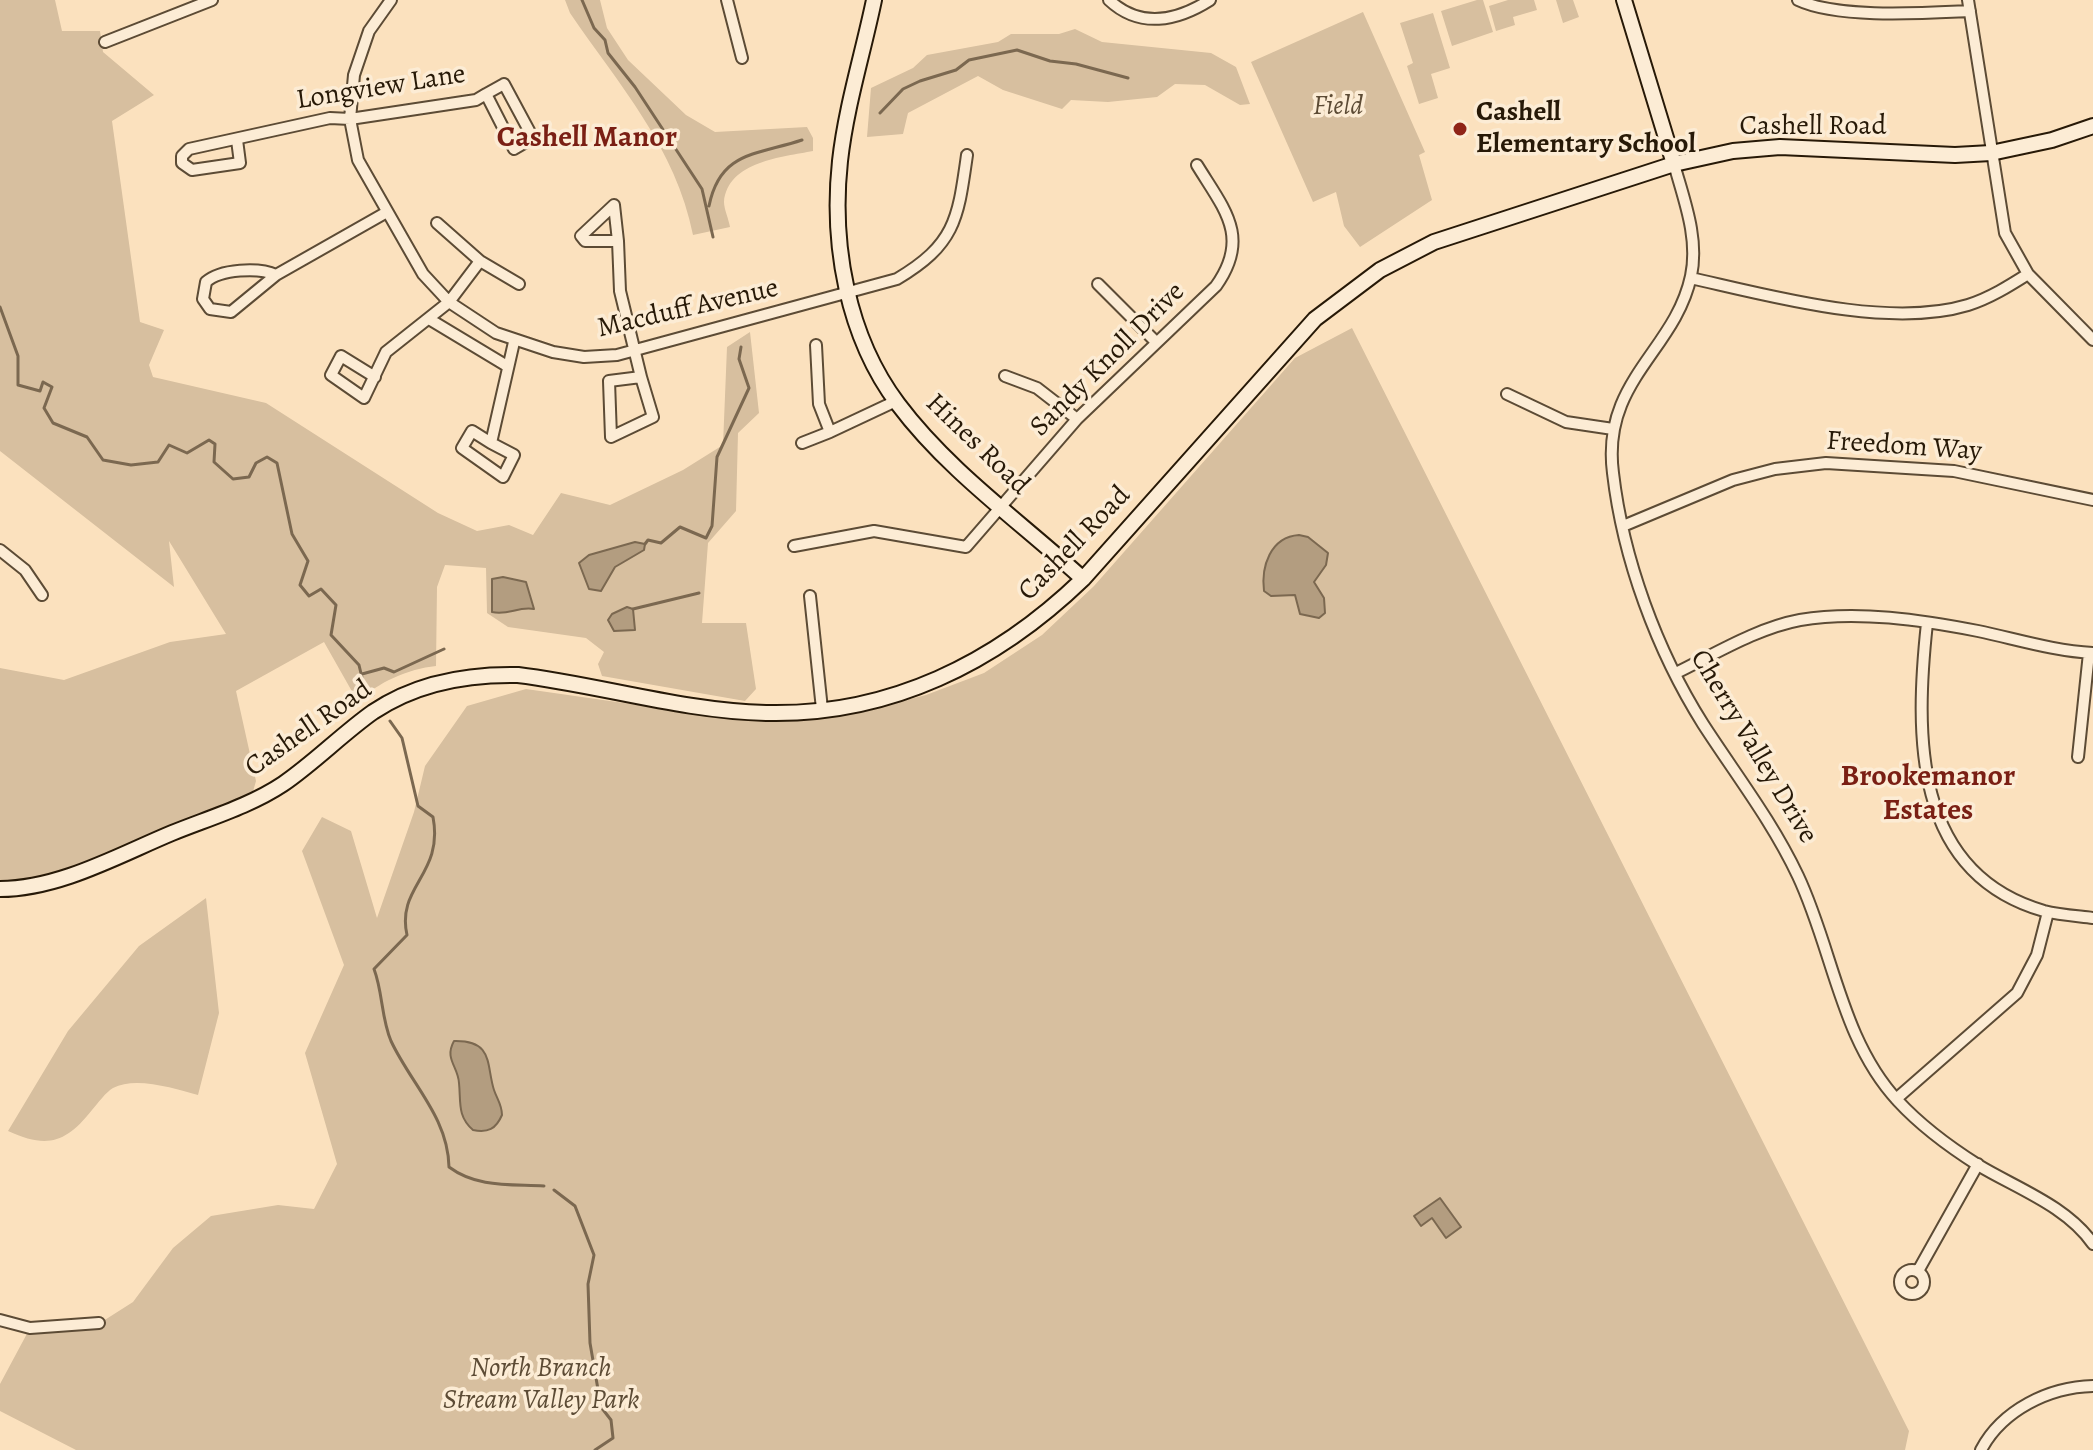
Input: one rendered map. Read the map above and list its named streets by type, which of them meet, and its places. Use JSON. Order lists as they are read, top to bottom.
{
  "streets": {
    "street": [
      "Longview Lane",
      "Cashell Road",
      "Macduff Avenue",
      "Sandy Knoll Drive",
      "Hines Road",
      "Freedom Way",
      "Cherry Valley Drive"
    ]
  },
  "crossings": [
    ["Longview Lane", "Macduff Avenue"],
    ["Cashell Road", "Hines Road"],
    ["Cashell Road", "Cherry Valley Drive"],
    ["Macduff Avenue", "Hines Road"],
    ["Sandy Knoll Drive", "Hines Road"],
    ["Freedom Way", "Cherry Valley Drive"]
  ],
  "districts": ["Cashell Manor", "Brookemanor Estates"],
  "parks": ["Field", "North Branch Stream Valley Park"],
  "places": ["Cashell Elementary School"]
}
